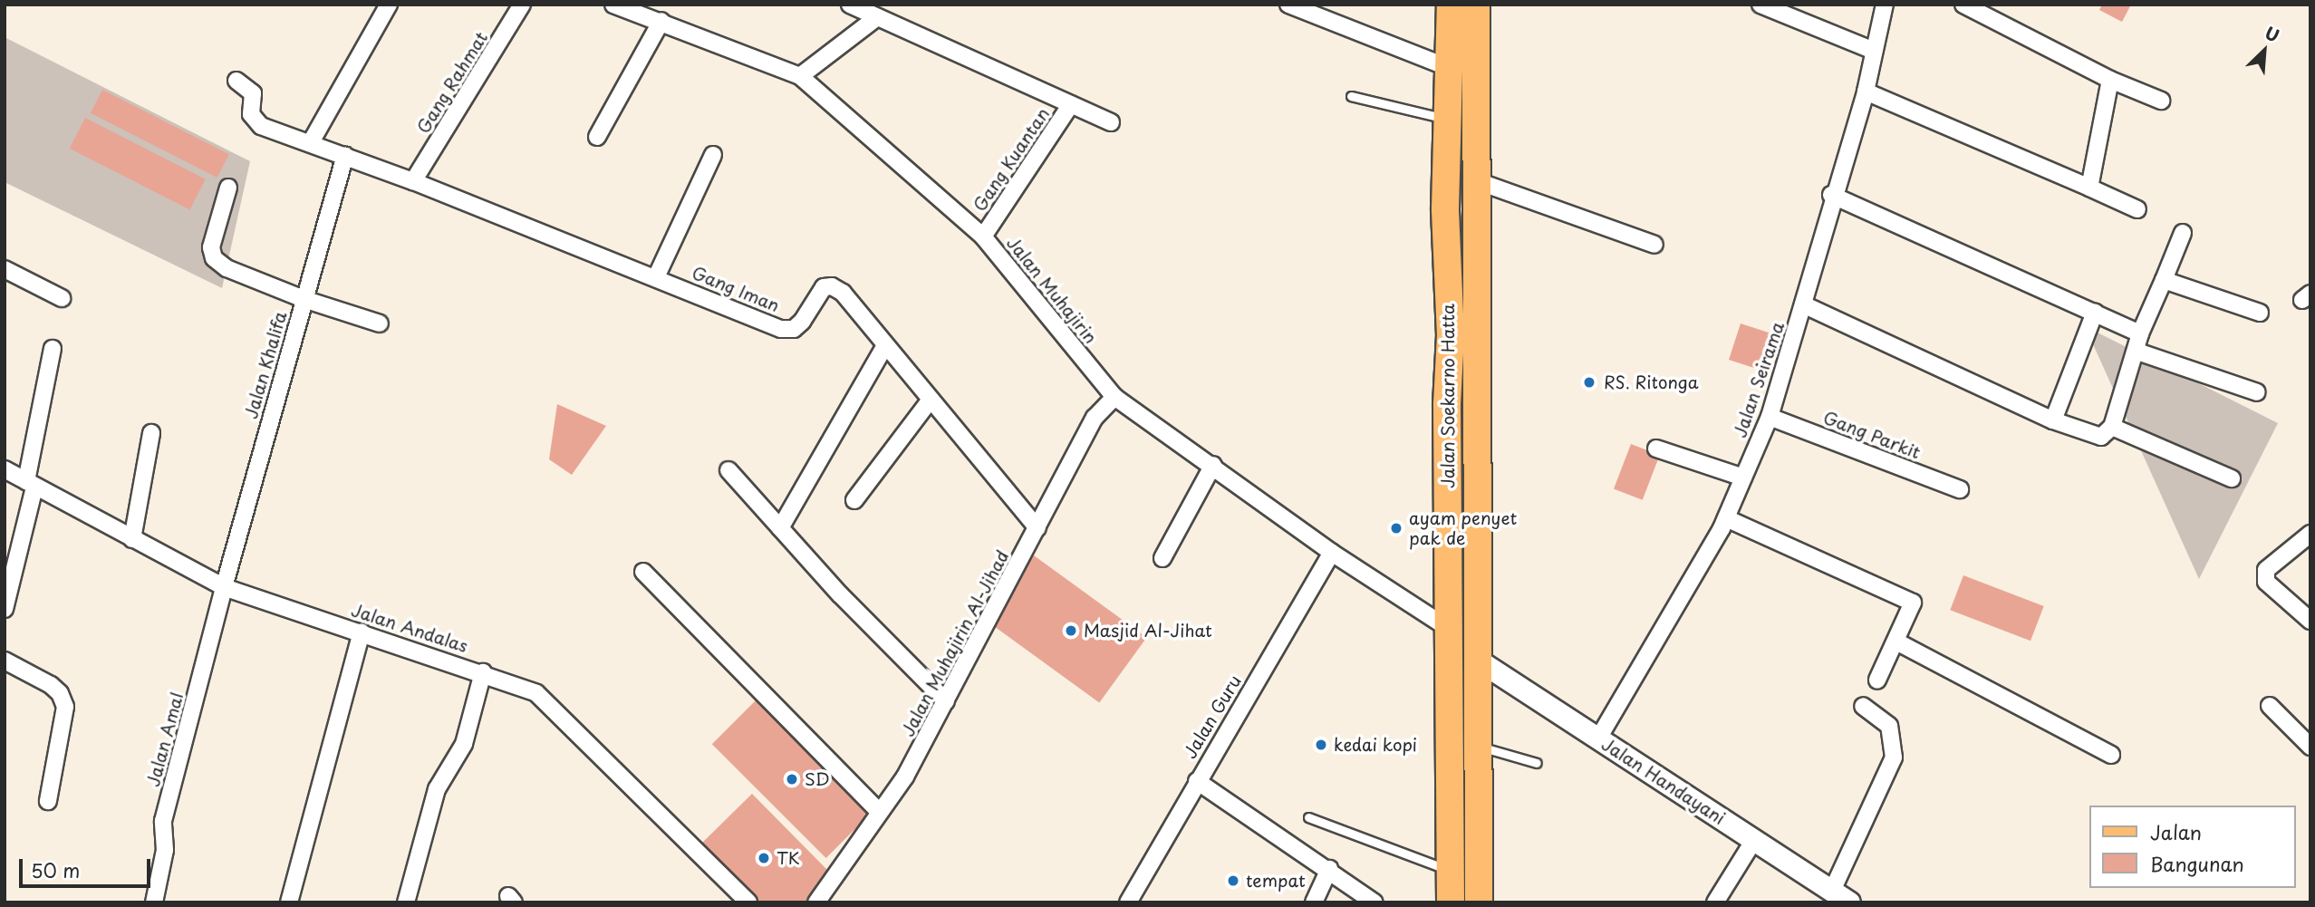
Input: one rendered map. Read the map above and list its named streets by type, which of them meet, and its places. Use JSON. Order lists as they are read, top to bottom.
{
  "streets": {
    "main road": ["Jalan Soekarno Hatta"],
    "street": [
      "Gang Rahmat",
      "Gang Kuantan",
      "Gang Iman",
      "Jalan Muhajirin",
      "Jalan Khalifa",
      "Jalan Seirama",
      "Gang Parkit",
      "Jalan Andalas",
      "Jalan Muhajirin Al-Jihad",
      "Jalan Guru",
      "Jalan Amal",
      "Jalan Handayani"
    ]
  },
  "crossings": [
    ["Gang Rahmat", "Gang Iman"],
    ["Gang Kuantan", "Jalan Muhajirin"],
    ["Gang Iman", "Jalan Khalifa"],
    ["Gang Iman", "Jalan Muhajirin Al-Jihad"],
    ["Jalan Muhajirin", "Jalan Soekarno Hatta"],
    ["Jalan Muhajirin", "Jalan Muhajirin Al-Jihad"],
    ["Jalan Muhajirin", "Jalan Guru"],
    ["Jalan Khalifa", "Jalan Andalas"],
    ["Jalan Khalifa", "Jalan Amal"],
    ["Jalan Seirama", "Gang Parkit"],
    ["Jalan Seirama", "Jalan Handayani"],
    ["Jalan Soekarno Hatta", "Jalan Handayani"],
    ["Jalan Andalas", "Jalan Amal"]
  ],
  "places": [
    "RS. Ritonga",
    "ayam penyet pak de",
    "Masjid Al-Jihat",
    "kedai kopi",
    "SD",
    "TK",
    "tempat"
  ],
  "legend": ["Jalan", "Bangunan"],
  "scale_bar": "50 m",
  "north": "top right"
}
